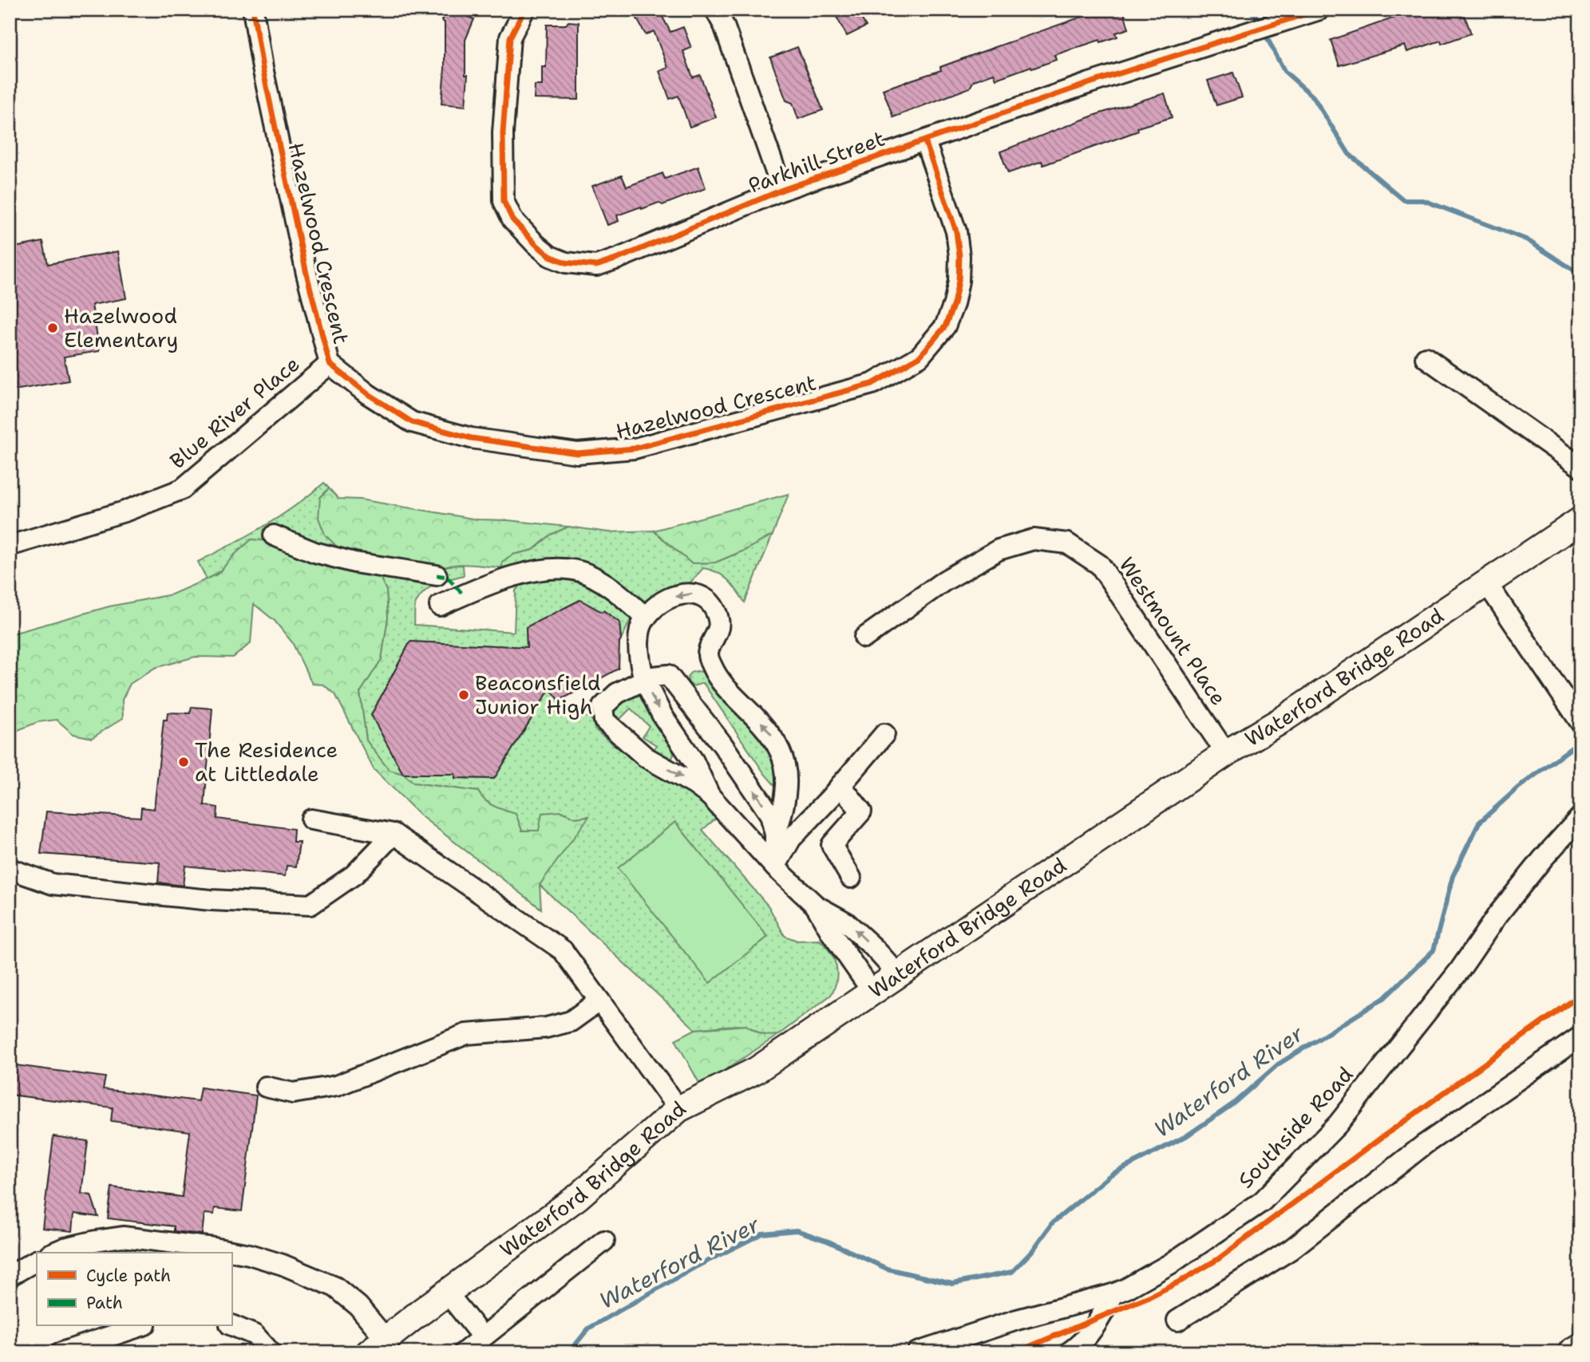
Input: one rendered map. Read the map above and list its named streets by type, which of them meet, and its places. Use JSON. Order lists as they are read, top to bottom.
{
  "streets": {
    "main road": ["Waterford Bridge Road"],
    "street": [
      "Parkhill Street",
      "Hazelwood Crescent",
      "Blue River Place",
      "Westmount Place",
      "Southside Road"
    ]
  },
  "crossings": [
    ["Parkhill Street", "Hazelwood Crescent"],
    ["Hazelwood Crescent", "Blue River Place"],
    ["Westmount Place", "Waterford Bridge Road"]
  ],
  "water": ["Waterford River"],
  "places": ["Hazelwood Elementary", "Beaconsfield Junior High", "The Residence at Littledale"],
  "legend": ["Cycle path", "Path"]
}
